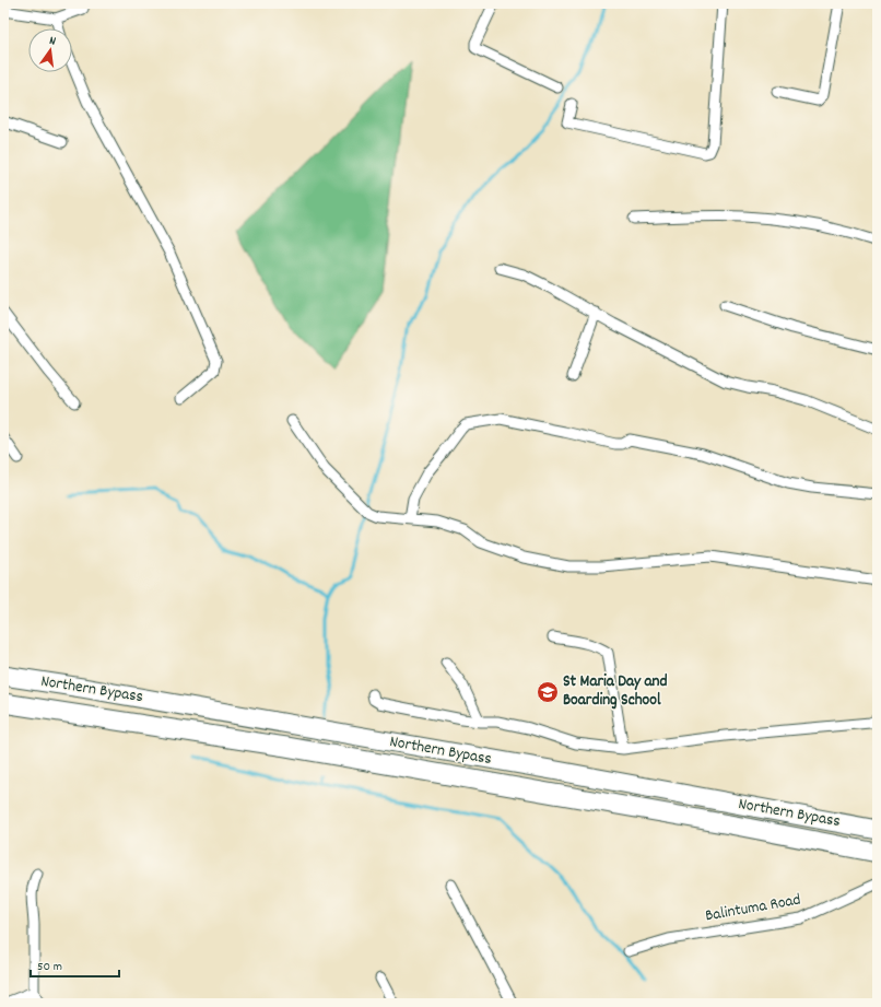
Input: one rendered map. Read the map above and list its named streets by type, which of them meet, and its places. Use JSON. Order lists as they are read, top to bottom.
{
  "streets": {
    "highway": ["Northern Bypass"],
    "street": ["Balintuma Road"]
  },
  "places": {
    "school or university": ["St Maria Day and Boarding School"]
  },
  "scale_bar": "50 m",
  "north": "top"
}
